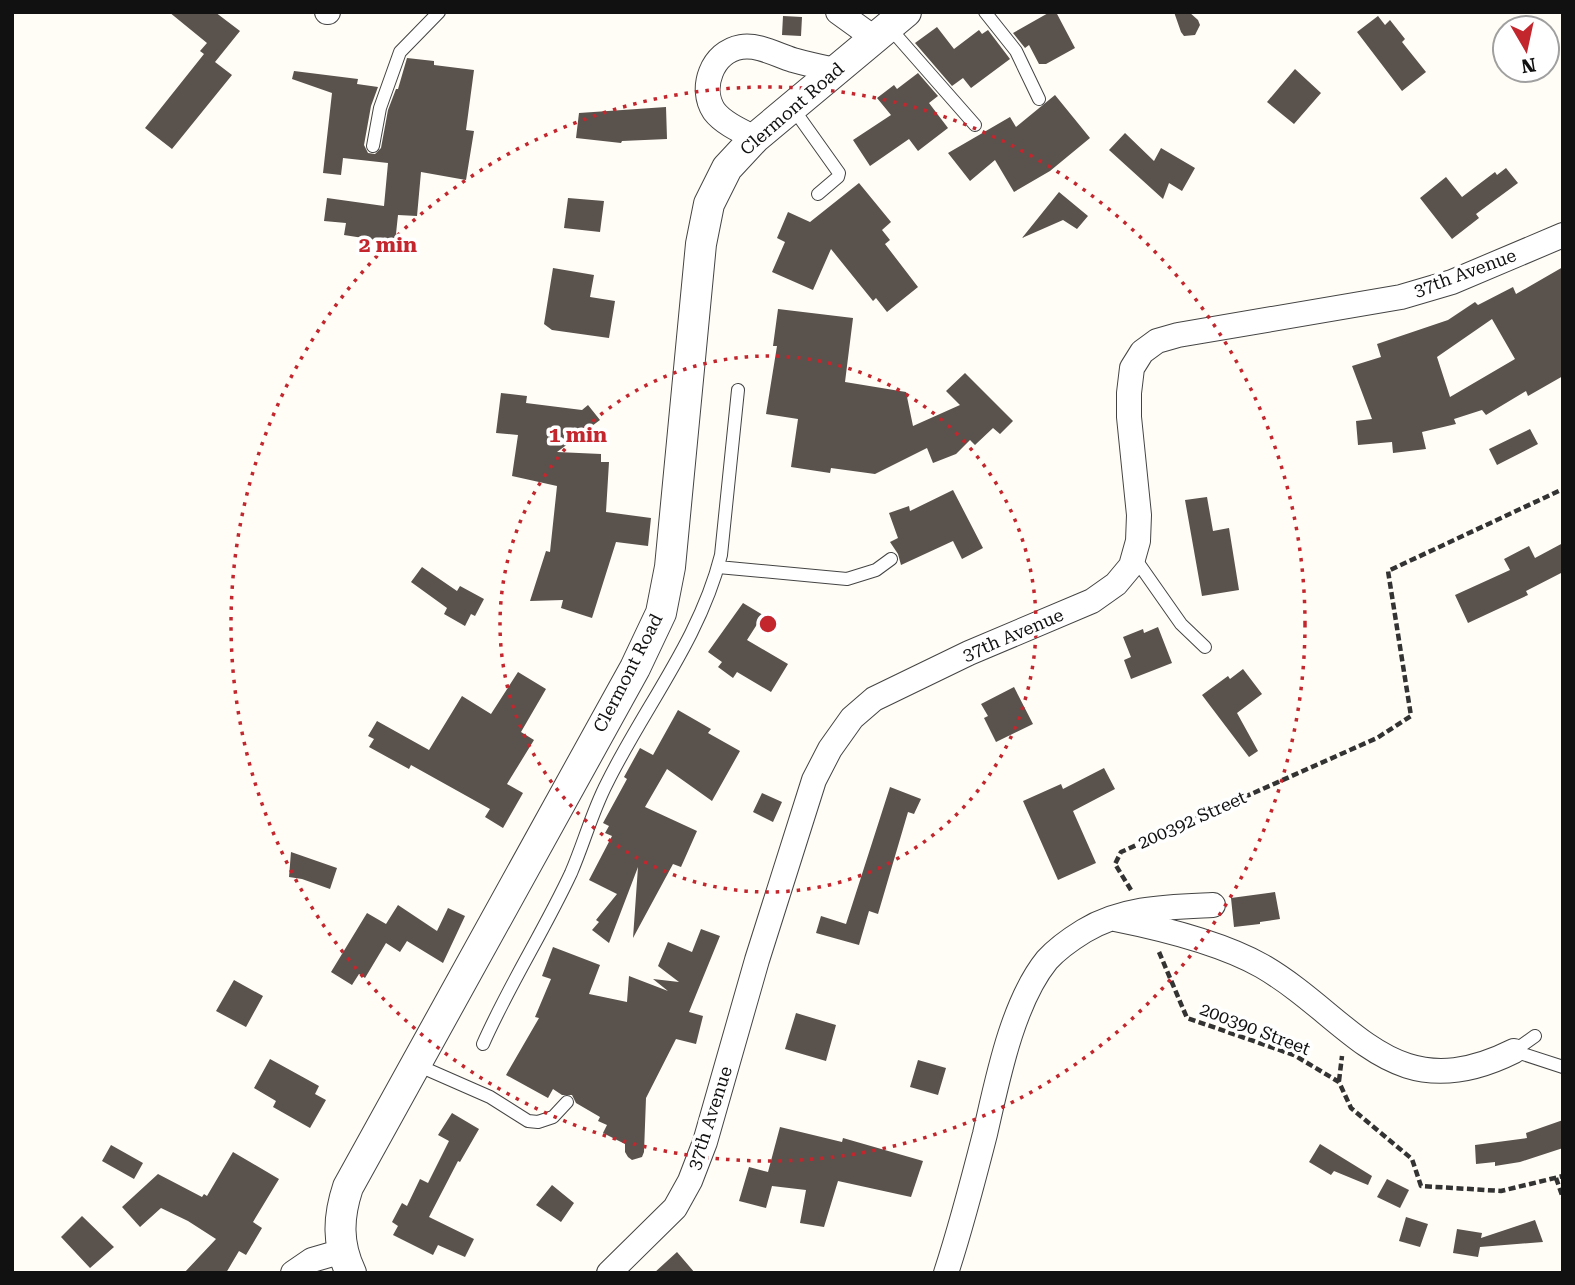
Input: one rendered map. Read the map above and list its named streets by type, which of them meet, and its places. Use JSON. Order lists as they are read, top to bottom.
{
  "streets": {
    "street": ["Clermont Road", "37th Avenue"],
    "path": ["200392 Street", "200390 Street"]
  },
  "crossings": [
    ["200392 Street", "200390 Street"]
  ],
  "north": "bottom",
  "rings": ["2 min", "1 min"]
}
